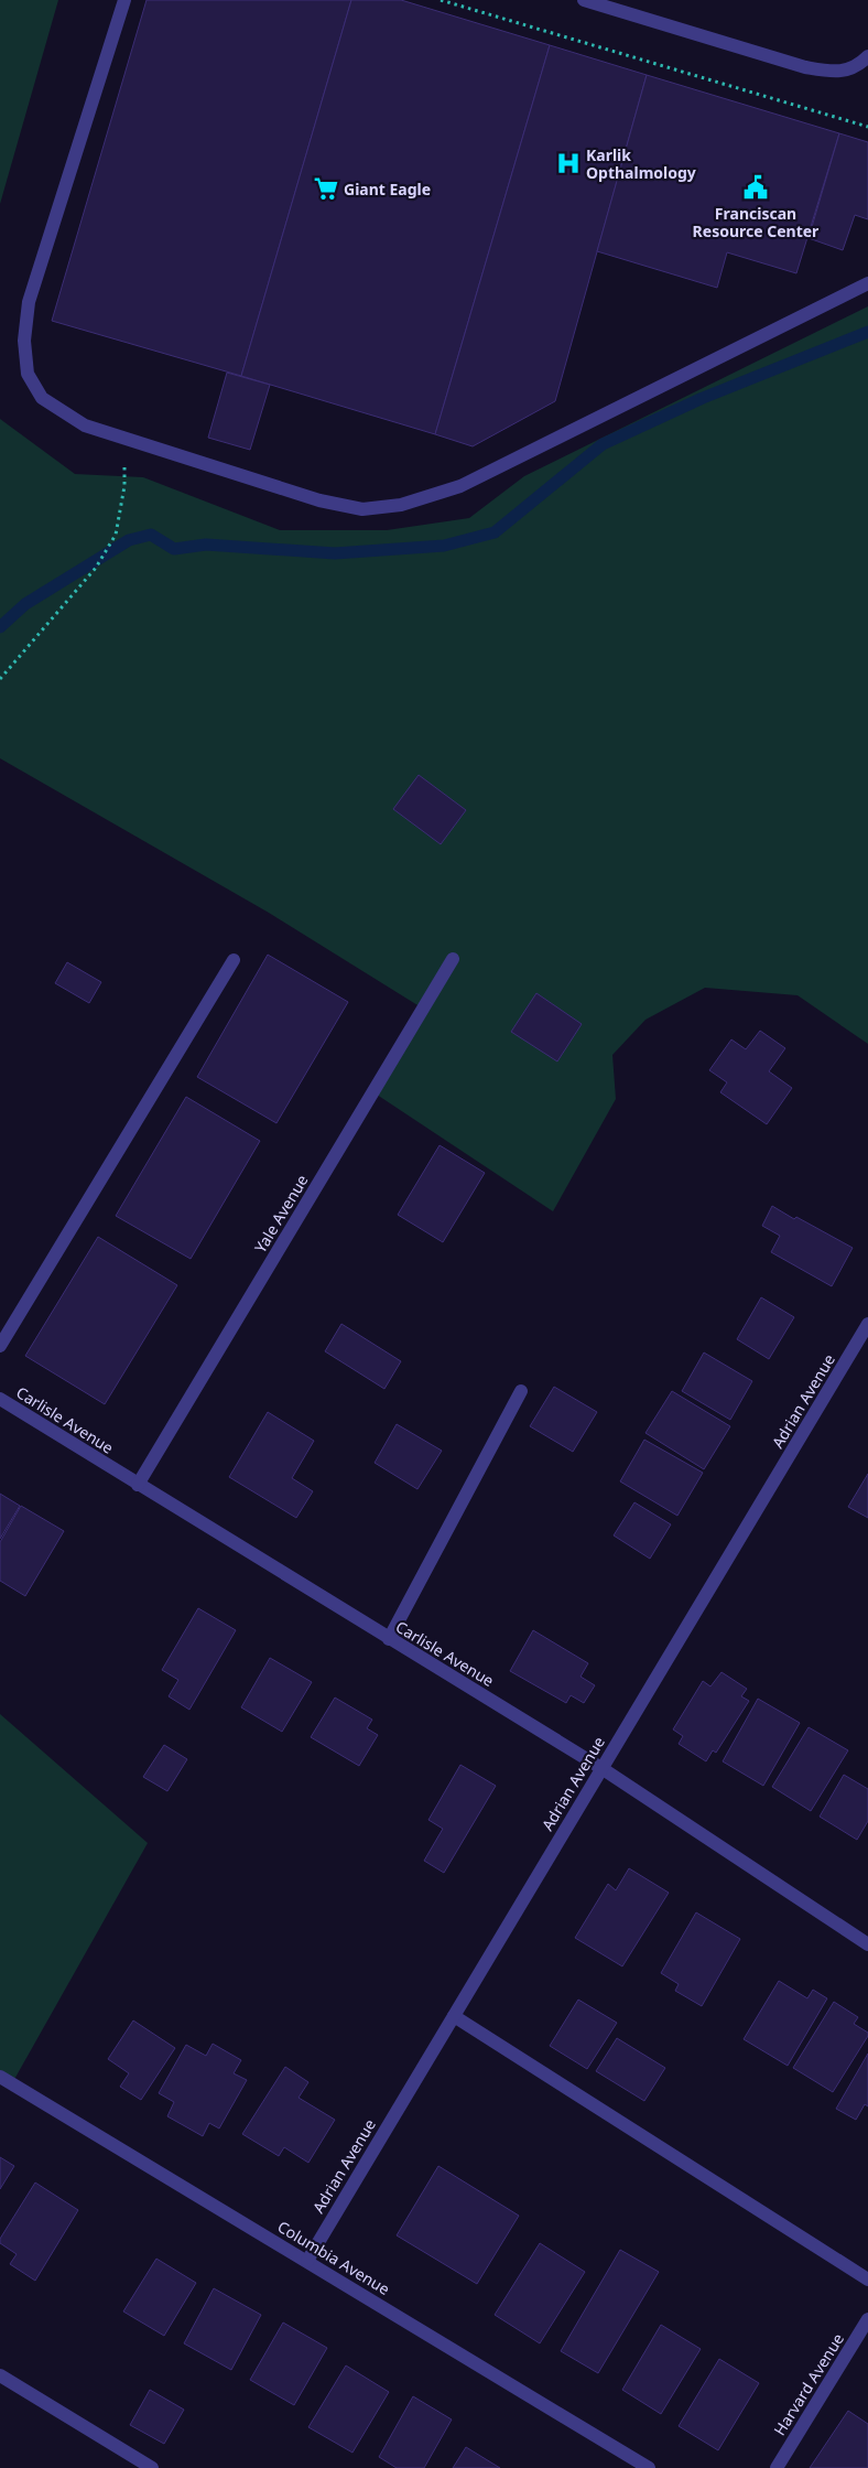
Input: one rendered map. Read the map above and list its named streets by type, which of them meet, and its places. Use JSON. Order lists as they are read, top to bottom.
{
  "streets": {
    "street": [
      "Yale Avenue",
      "Adrian Avenue",
      "Carlisle Avenue",
      "Columbia Avenue",
      "Harvard Avenue"
    ]
  },
  "crossings": [
    ["Yale Avenue", "Carlisle Avenue"],
    ["Adrian Avenue", "Carlisle Avenue"],
    ["Adrian Avenue", "Columbia Avenue"]
  ],
  "places": {
    "hospital": ["Karlik Opthalmology"],
    "public building": ["Franciscan Resource Center"],
    "supermarket": ["Giant Eagle"]
  }
}
